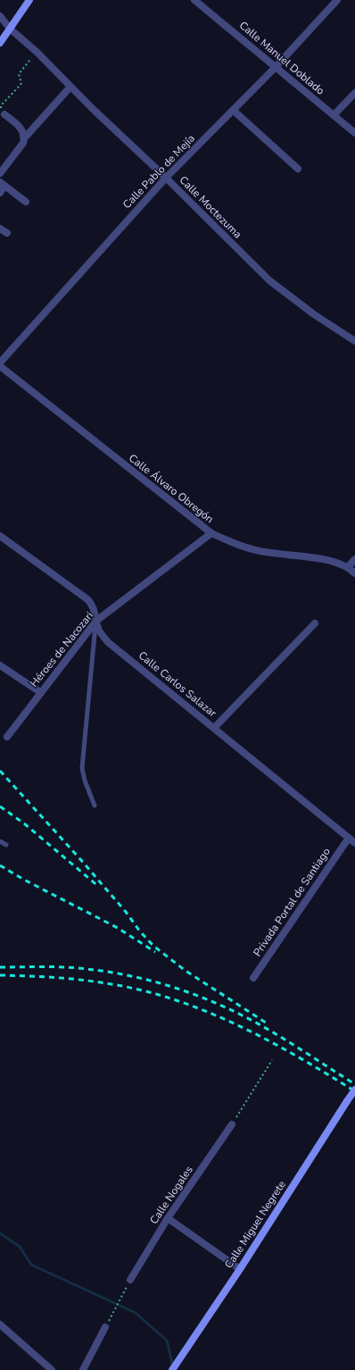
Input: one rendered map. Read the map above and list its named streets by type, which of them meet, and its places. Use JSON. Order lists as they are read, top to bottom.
{
  "streets": {
    "street": [
      "Calle Manuel Doblado",
      "Calle Pablo de Mejía",
      "Calle Moctezuma",
      "Calle Álvaro Obregón",
      "Héroes de Nacozari",
      "Calle Carlos Salazar",
      "Privada Portal de Santiago",
      "Calle Nogales",
      "Calle Miguel Negrete"
    ]
  },
  "crossings": [
    ["Calle Manuel Doblado", "Calle Pablo de Mejía"],
    ["Calle Pablo de Mejía", "Calle Moctezuma"],
    ["Calle Álvaro Obregón", "Héroes de Nacozari"],
    ["Héroes de Nacozari", "Calle Carlos Salazar"],
    ["Calle Carlos Salazar", "Privada Portal de Santiago"]
  ]
}
